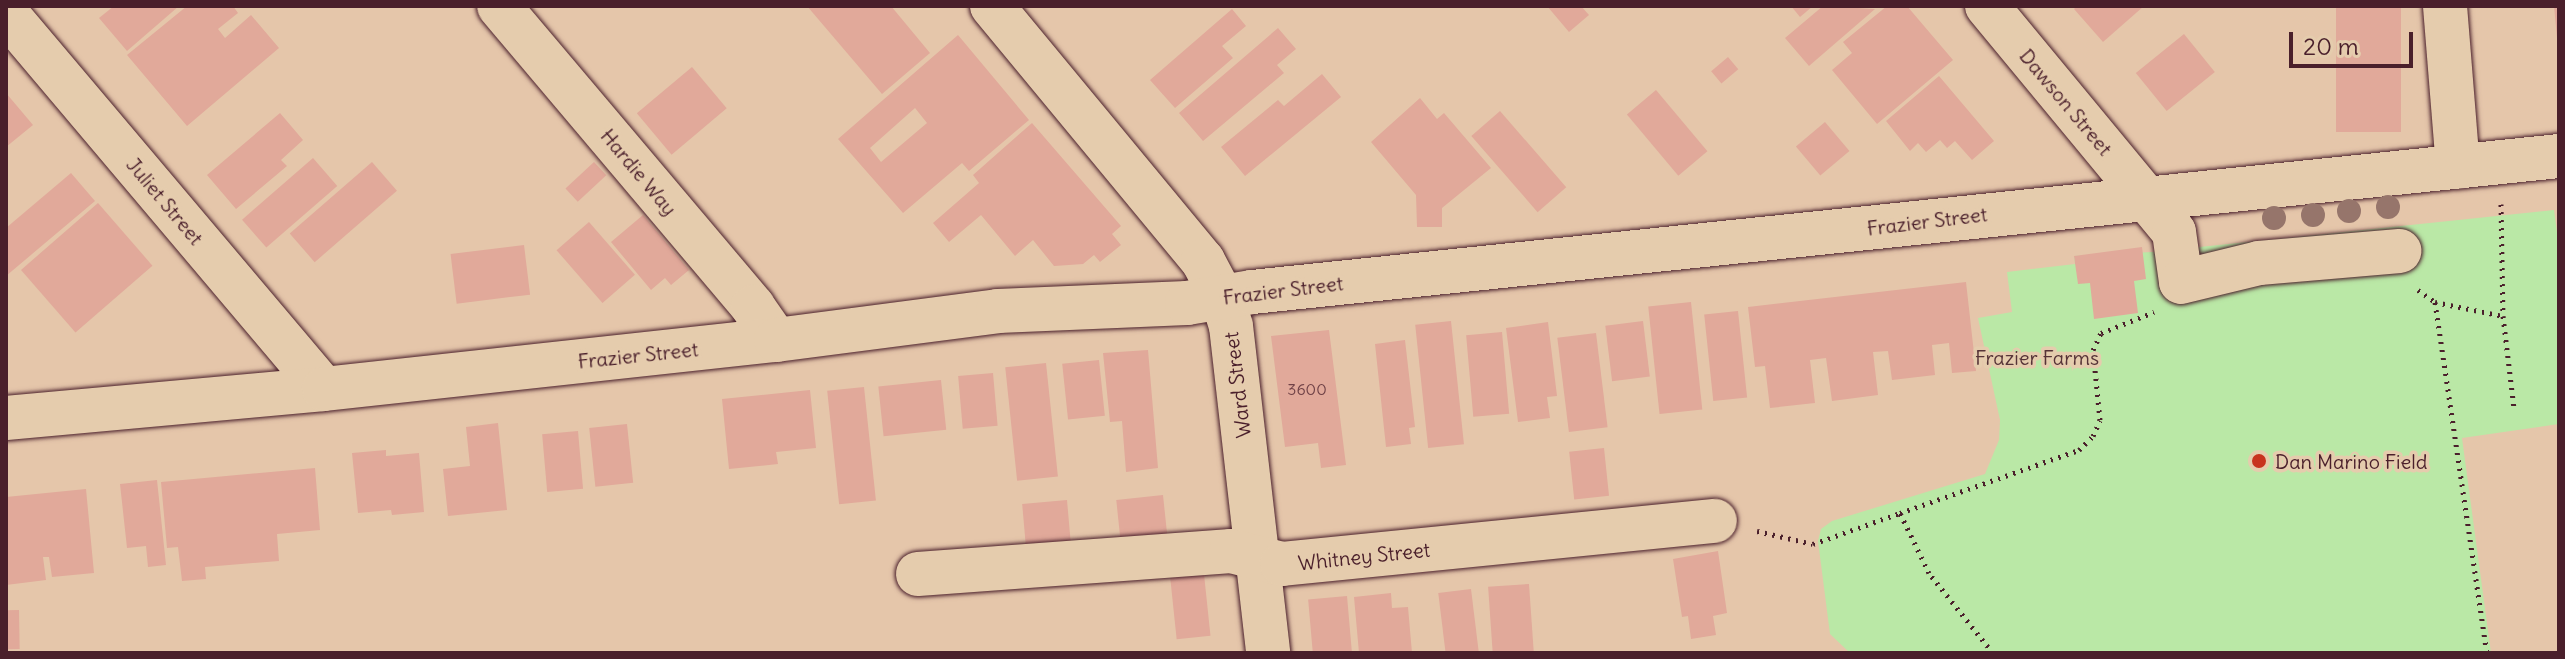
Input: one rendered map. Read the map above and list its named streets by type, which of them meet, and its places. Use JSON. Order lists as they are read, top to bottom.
{
  "streets": {
    "street": [
      "Dawson Street",
      "Hardie Way",
      "Juliet Street",
      "Frazier Street",
      "Ward Street",
      "Whitney Street"
    ]
  },
  "crossings": [
    ["Dawson Street", "Frazier Street"],
    ["Hardie Way", "Frazier Street"],
    ["Juliet Street", "Frazier Street"],
    ["Frazier Street", "Ward Street"],
    ["Ward Street", "Whitney Street"]
  ],
  "parks": ["Frazier Farms"],
  "places": ["Dan Marino Field"],
  "house_numbers": ["3600"],
  "scale_bar": "20 m"
}
